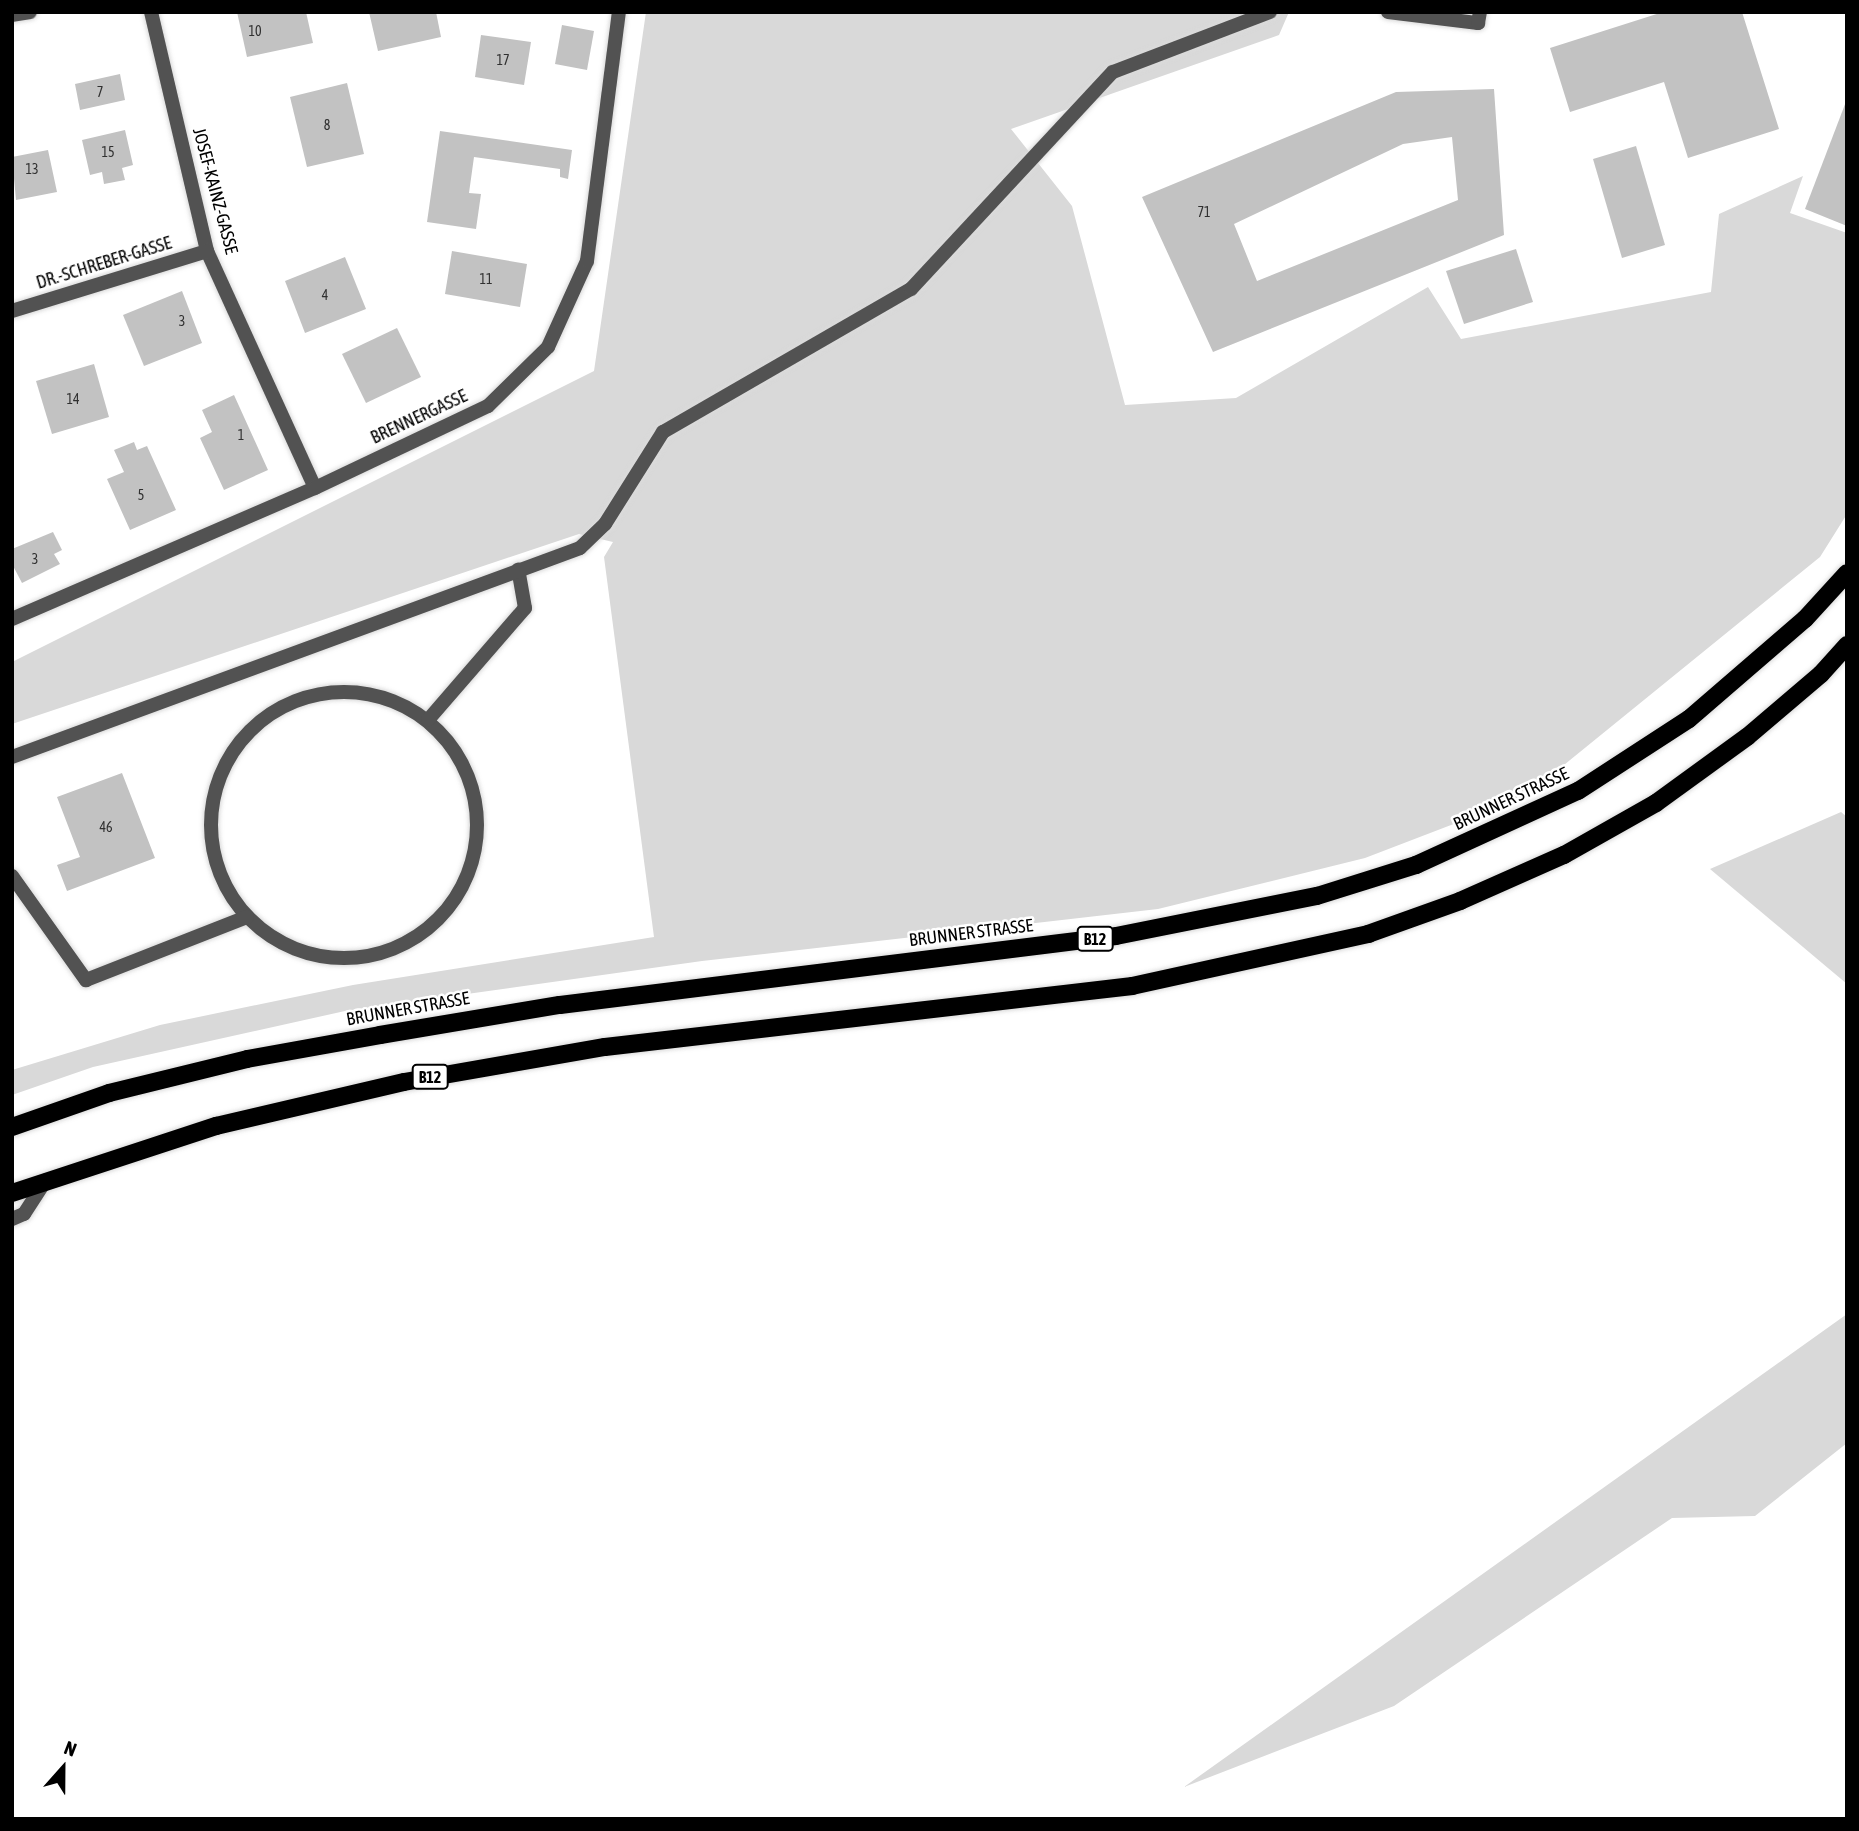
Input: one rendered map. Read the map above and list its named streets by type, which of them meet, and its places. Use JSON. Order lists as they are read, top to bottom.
{
  "streets": {
    "main road": ["BRUNNER STRASSE", "B12"],
    "street": ["JOSEF-KAINZ-GASSE", "DR.-SCHREBER-GASSE", "BRENNERGASSE"]
  },
  "crossings": [
    ["JOSEF-KAINZ-GASSE", "DR.-SCHREBER-GASSE"],
    ["JOSEF-KAINZ-GASSE", "BRENNERGASSE"]
  ],
  "house_numbers": [
    "10",
    "17",
    "7",
    "8",
    "15",
    "13",
    "71",
    "11",
    "4",
    "3",
    "14",
    "1",
    "5",
    "3",
    "46"
  ],
  "north": "top"
}
